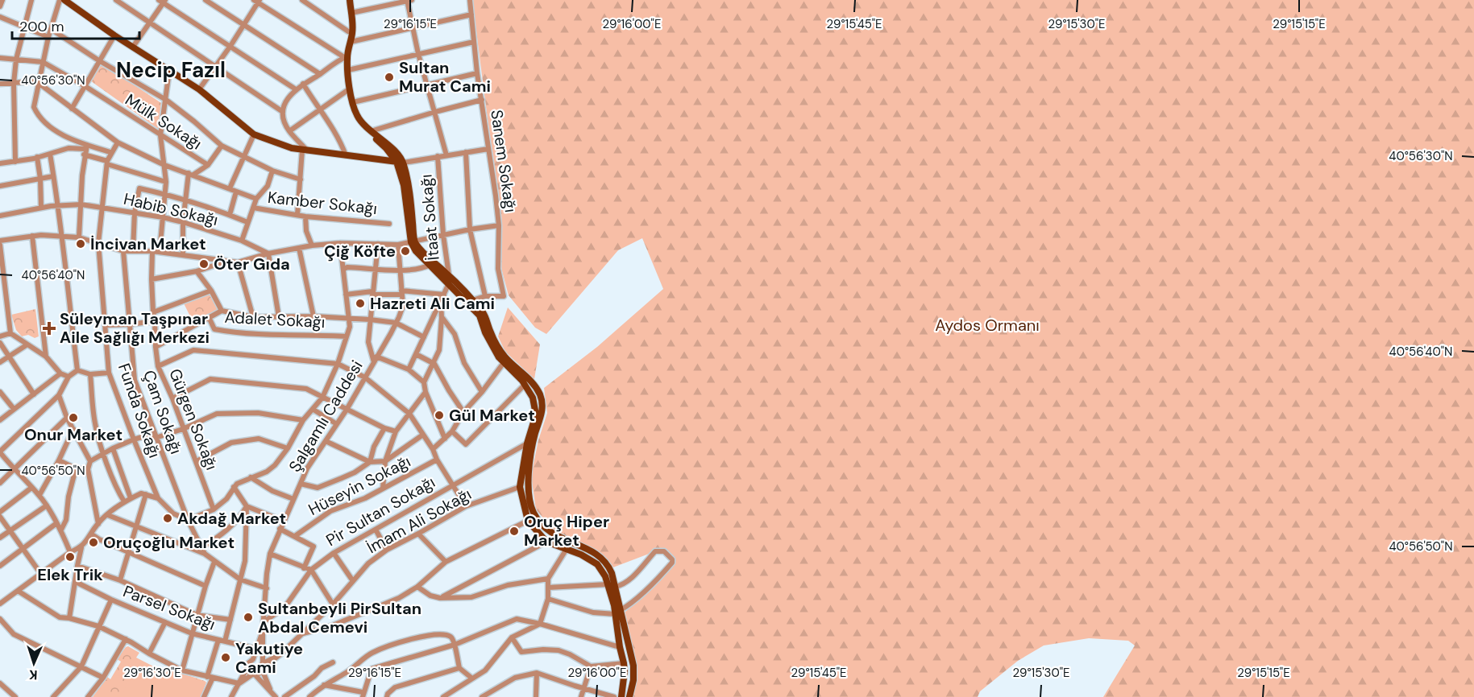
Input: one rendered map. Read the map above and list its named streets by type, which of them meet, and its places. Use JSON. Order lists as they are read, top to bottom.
{
  "streets": {
    "street": [
      "Mülk Sokağı",
      "Sanem Sokağı",
      "Kamber Sokağı",
      "Habib Sokağı",
      "İtaat Sokağı",
      "Adalet Sokağı",
      "Funda Sokağı",
      "Çam Sokağı",
      "Şalgamlı Caddesi",
      "Gürgen Sokağı",
      "Hüseyin Sokağı",
      "Pir Sultan Sokağı",
      "İmam Ali Sokağı",
      "Parsel Sokağı"
    ]
  },
  "crossings": [
    ["Habib Sokağı", "Funda Sokağı"],
    ["Şalgamlı Caddesi", "Pir Sultan Sokağı"]
  ],
  "districts": ["Necip Fazıl"],
  "parks": ["Aydos Ormanı"],
  "places": {
    "other": [
      "Sultan Murat Cami",
      "İncivan Market",
      "Çiğ Köfte",
      "Öter Gıda",
      "Hazreti Ali Cami",
      "Gül Market",
      "Onur Market",
      "Akdağ Market",
      "Oruç Hiper Market",
      "Oruçoğlu Market",
      "Elek Trik",
      "Sultanbeyli PirSultan Abdal Cemevi",
      "Yakutiye Cami"
    ],
    "health": ["Süleyman Taşpınar Aile Sağlığı Merkezi"]
  },
  "scale_bar": "200 m",
  "north": "bottom",
  "coordinates": [
    "29°16'15\"E",
    "29°16'00\"E",
    "29°15'45\"E",
    "29°15'30\"E",
    "29°15'15\"E",
    "40°56'30\"N",
    "40°56'40\"N",
    "40°56'50\"N",
    "29°16'30\"E"
  ]
}
